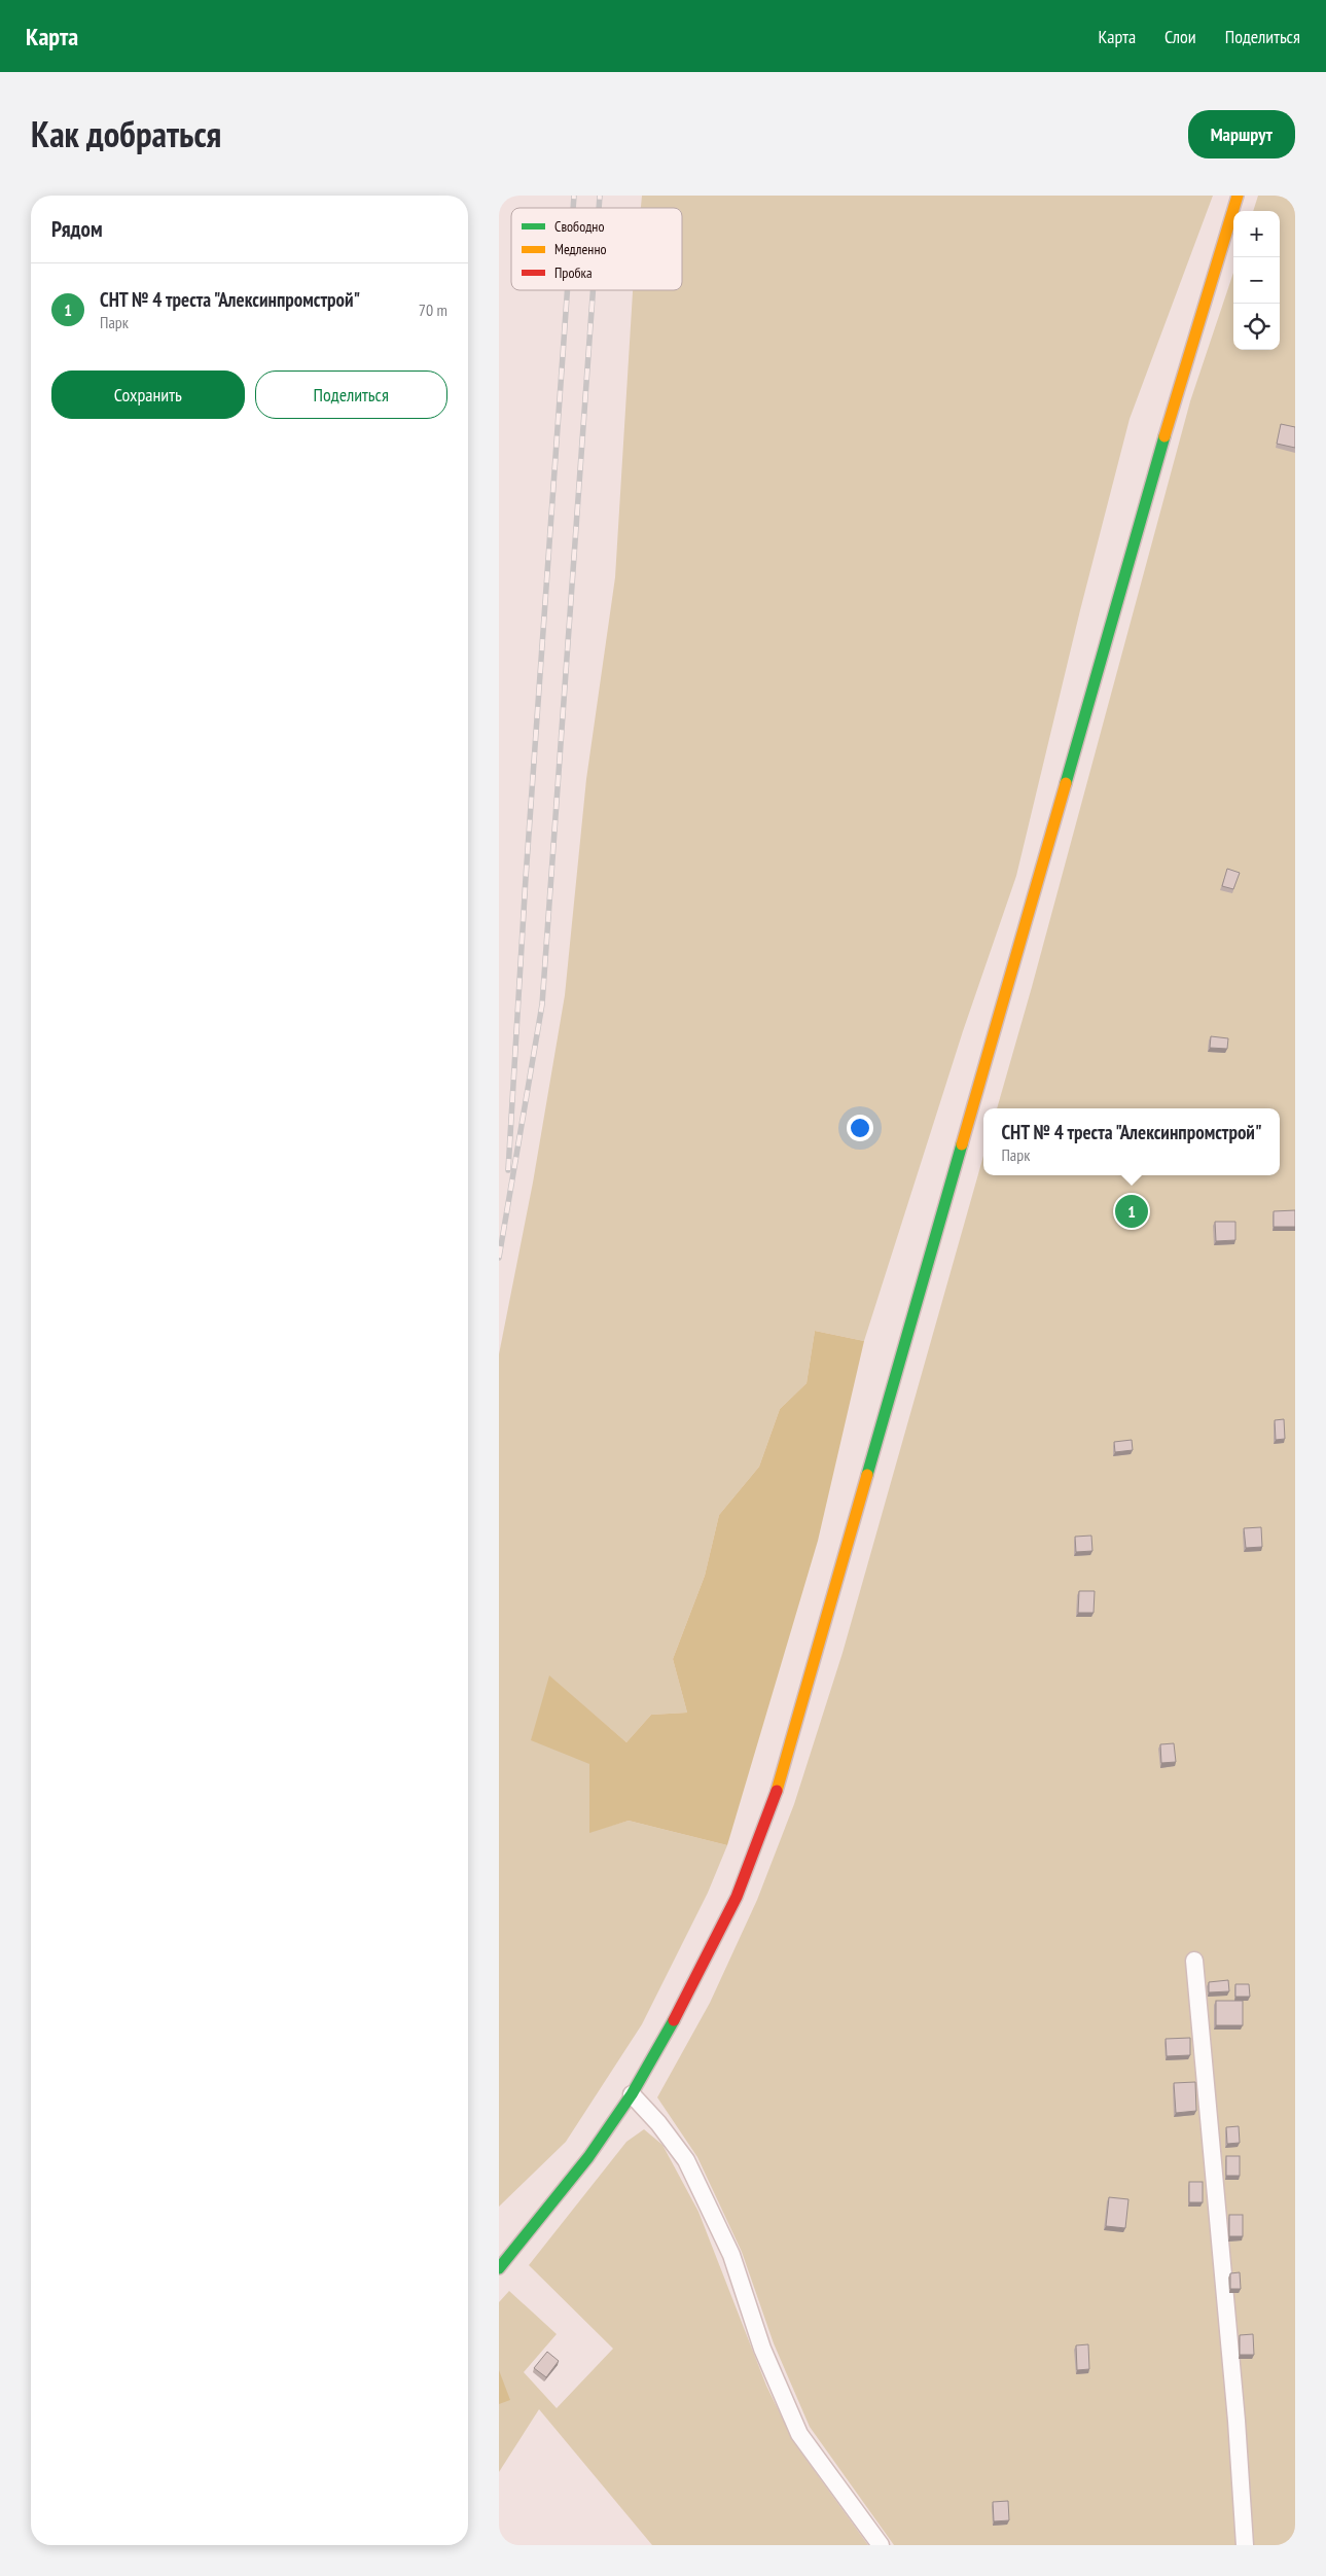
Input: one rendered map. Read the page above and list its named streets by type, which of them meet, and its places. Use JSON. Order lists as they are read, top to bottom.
{
  "legend": ["Свободно", "Медленно", "Пробка"],
  "page": {
    "header": "Карта",
    "nav": ["Карта", "Слои", "Поделиться"],
    "title": "Как добраться",
    "buttons": [
      "Маршрут",
      ["Сохранить", "Поделиться"]
    ],
    "heading": "Рядом",
    "map_buttons": ["+", "−"],
    "list": [
      {
        "mark": "1",
        "name": "СНТ № 4 треста \"Алексинпромстрой\"",
        "note": "Парк",
        "value": "70 m"
      }
    ],
    "popup": ["СНТ № 4 треста \"Алексинпромстрой\"", "Парк"],
    "pins": "1"
  }
}
